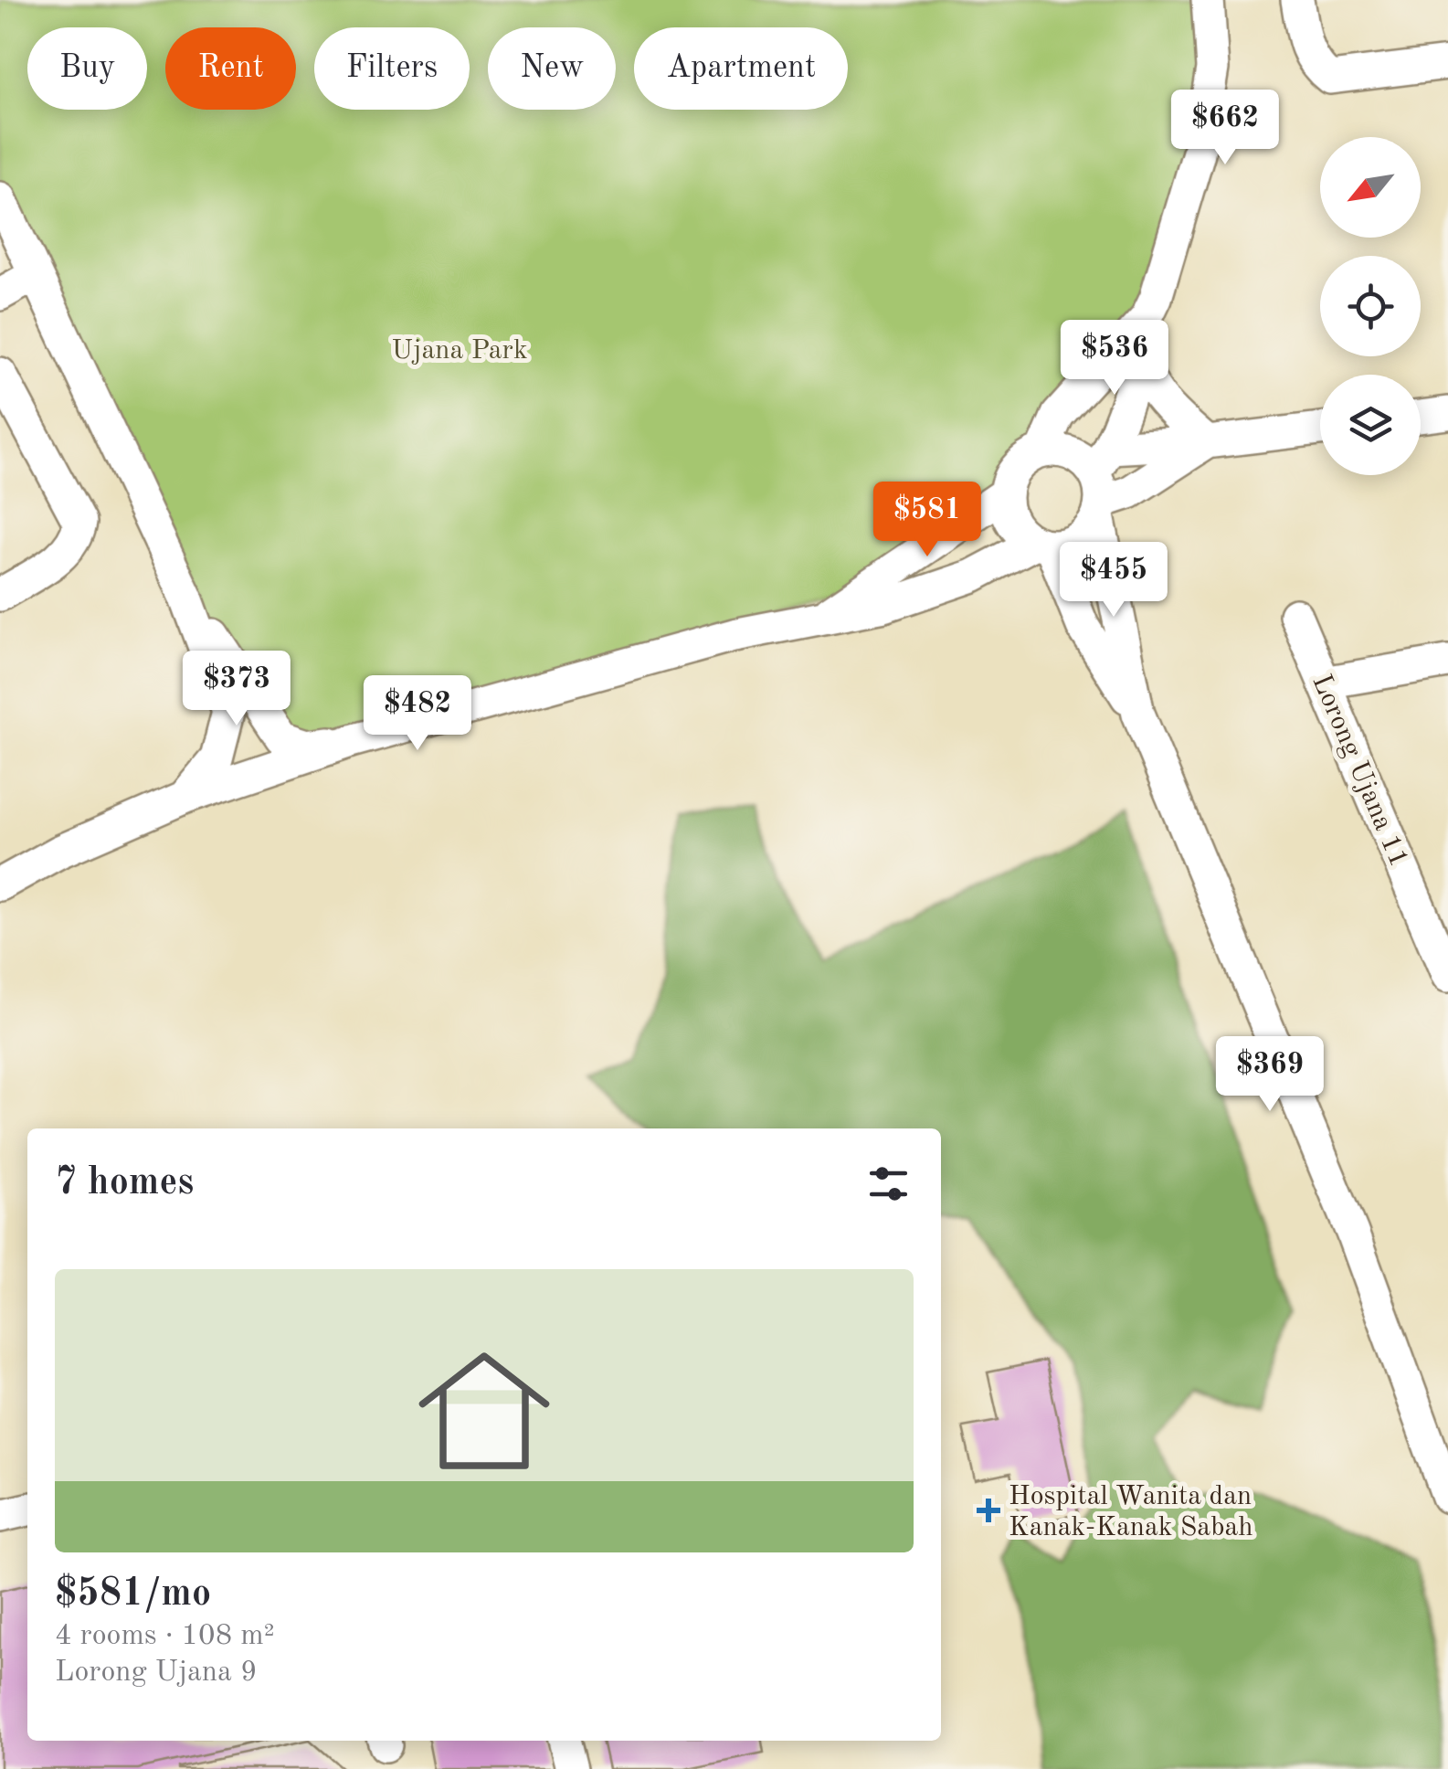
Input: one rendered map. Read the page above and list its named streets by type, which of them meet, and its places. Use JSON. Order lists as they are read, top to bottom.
{
  "streets": {
    "street": ["Lorong Ujana 11"]
  },
  "parks": ["Ujana Park"],
  "places": {
    "health": ["Hospital Wanita dan Kanak-Kanak Sabah"]
  },
  "north": "bottom left",
  "page": {
    "chip": [
      "Buy",
      "Rent",
      "Filters",
      "New",
      "Apartment"
    ],
    "price": [
      "$662",
      "$536",
      "$581",
      "$455",
      "$373",
      "$482",
      "$369"
    ],
    "heading": "7 homes",
    "list": [
      {
        "name": "$581/mo",
        "note": "4 rooms · 108 m² · Lorong Ujana 9"
      }
    ]
  }
}
